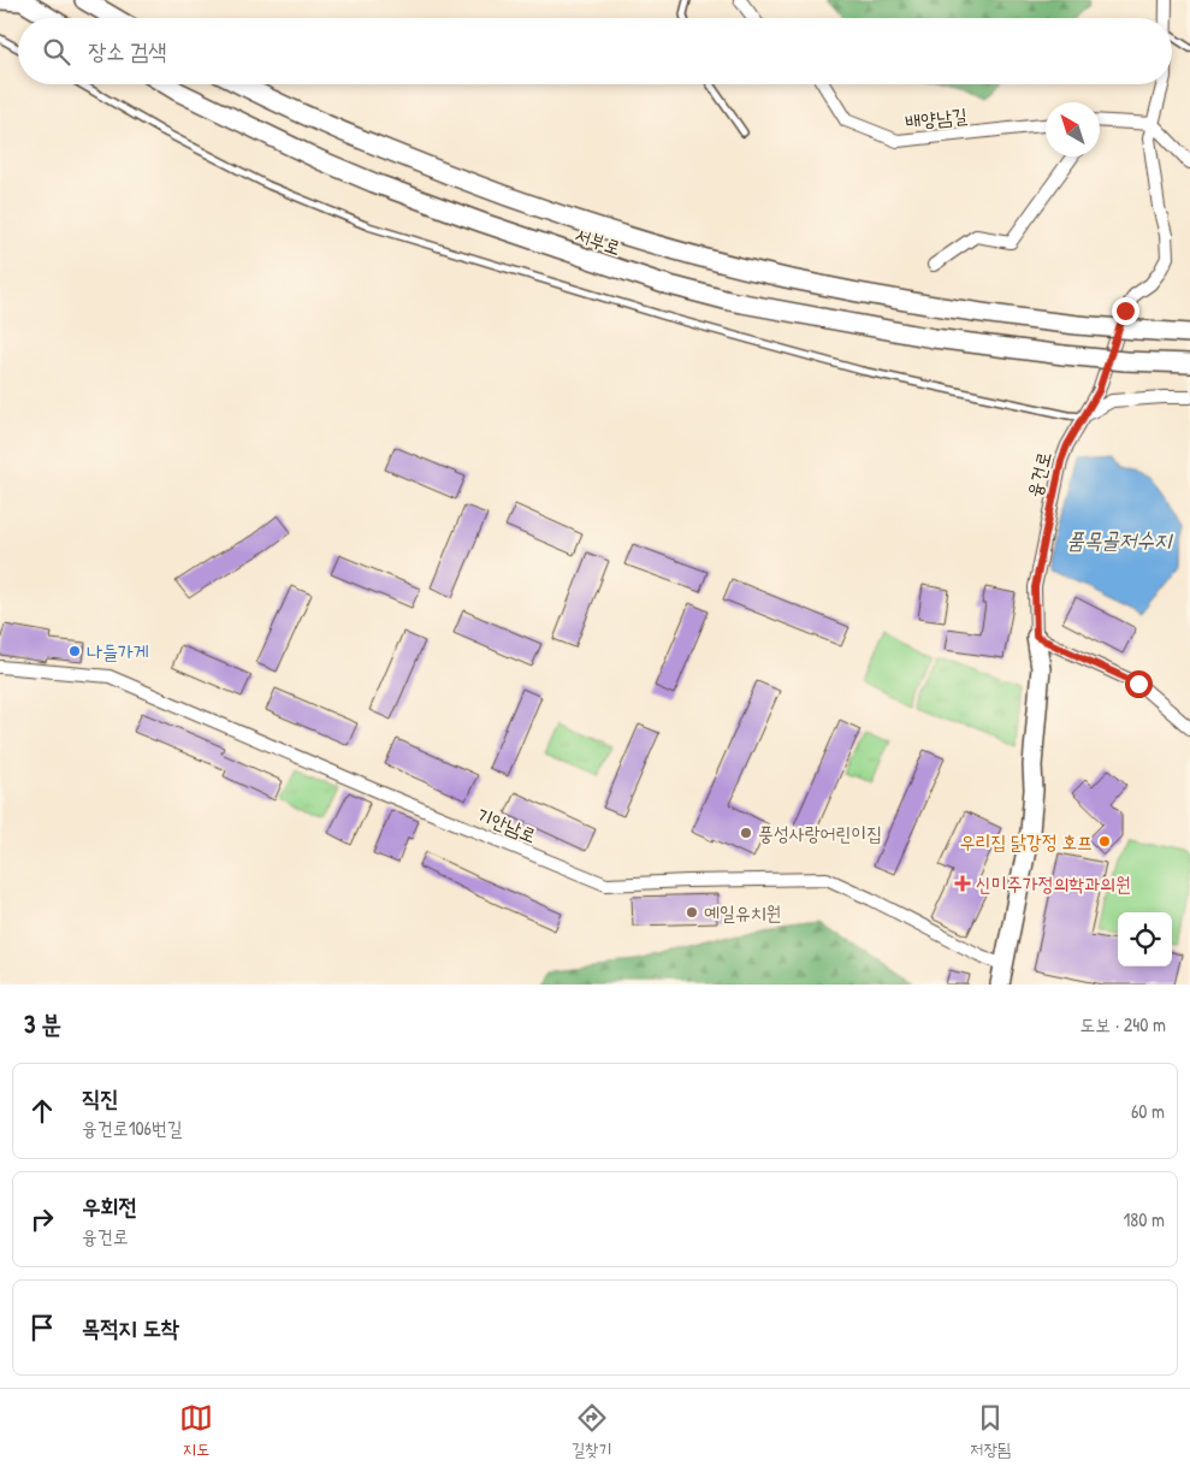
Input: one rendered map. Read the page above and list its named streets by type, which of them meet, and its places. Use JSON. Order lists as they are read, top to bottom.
{
  "streets": {
    "main road": ["서부로", "융건로"],
    "street": ["배양남길", "기안남로"]
  },
  "crossings": [
    ["융건로", "기안남로"]
  ],
  "water": ["품목골저수지"],
  "places": {
    "other": [
      "나들가게",
      "풍성사랑어린이집",
      "우리집 닭강정 호프",
      "예일유치원"
    ],
    "health": ["신미주가정의학과의원"]
  },
  "north": "top left",
  "page": {
    "search": "장소 검색",
    "heading": ["3 분", "도보 · 240 m"],
    "list": [
      ["직진", "융건로106번길", "60 m"],
      ["우회전", "융건로", "180 m"],
      "목적지 도착"
    ],
    "nav": ["지도", "길찾기", "저장됨"]
  }
}
